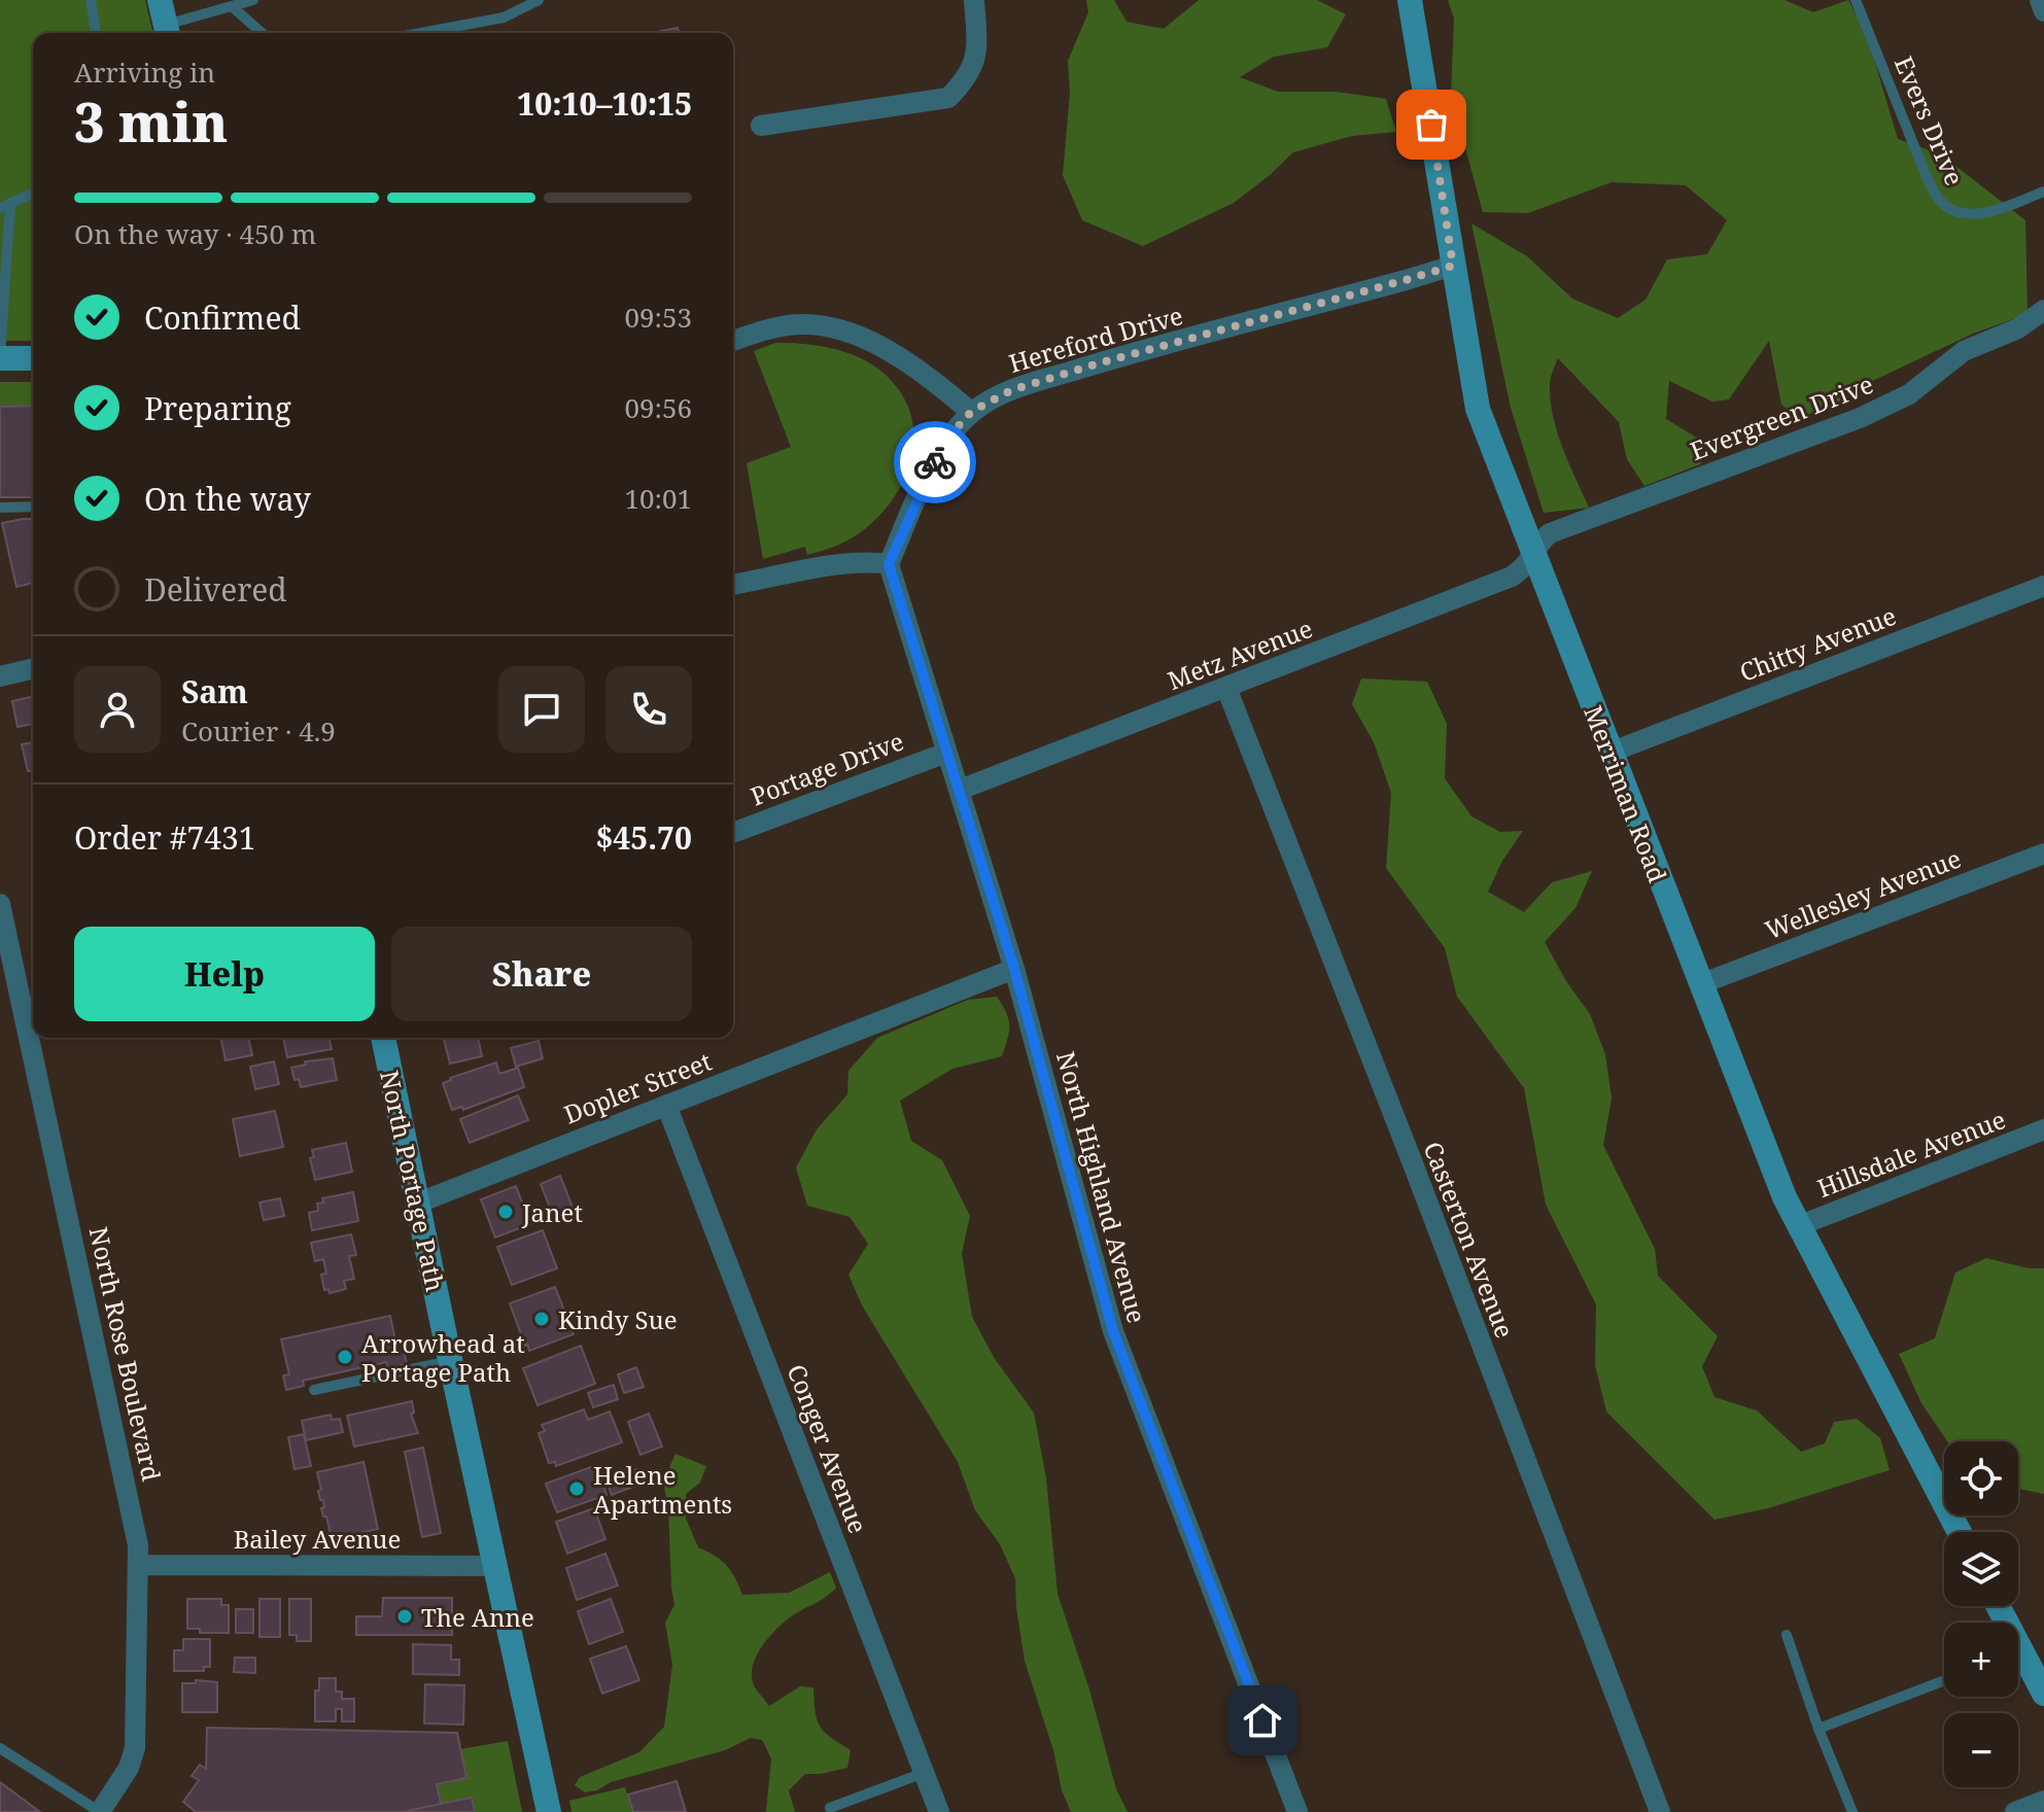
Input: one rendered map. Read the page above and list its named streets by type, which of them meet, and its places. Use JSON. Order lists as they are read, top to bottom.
{
  "streets": {
    "main road": ["Merriman Road", "North Portage Path"],
    "street": [
      "Hereford Drive",
      "Evergreen Drive",
      "Chitty Avenue",
      "Metz Avenue",
      "Portage Drive",
      "Wellesley Avenue",
      "Dopler Street",
      "Hillsdale Avenue",
      "North Highland Avenue",
      "Casterton Avenue",
      "North Rose Boulevard",
      "Conger Avenue",
      "Bailey Avenue"
    ],
    "lane": ["Evers Drive"]
  },
  "crossings": [
    ["Hereford Drive", "Merriman Road"],
    ["Evergreen Drive", "Metz Avenue"],
    ["Evergreen Drive", "Merriman Road"],
    ["Chitty Avenue", "Merriman Road"],
    ["Metz Avenue", "Merriman Road"],
    ["Metz Avenue", "North Highland Avenue"],
    ["Metz Avenue", "Casterton Avenue"],
    ["Portage Drive", "North Highland Avenue"],
    ["Merriman Road", "Wellesley Avenue"],
    ["Merriman Road", "Hillsdale Avenue"],
    ["Dopler Street", "North Portage Path"],
    ["Dopler Street", "North Highland Avenue"],
    ["Dopler Street", "Conger Avenue"],
    ["North Portage Path", "Bailey Avenue"],
    ["North Rose Boulevard", "Bailey Avenue"]
  ],
  "places": [
    "Janet",
    "Kindy Sue",
    "Arrowhead at Portage Path",
    "Helene Apartments",
    "The Anne"
  ],
  "page": {
    "heading": ["3 min", "Arriving in", "10:10–10:15"],
    "panel": [
      "Sam",
      "Courier · 4.9",
      "Order #7431",
      "$45.70"
    ],
    "bar": "On the way · 450 m",
    "list": [
      ["Confirmed", "09:53"],
      ["Preparing", "09:56"],
      ["On the way", "10:01"],
      "Delivered"
    ],
    "buttons": ["Help", "Share"],
    "map_buttons": ["+", "−"]
  }
}
